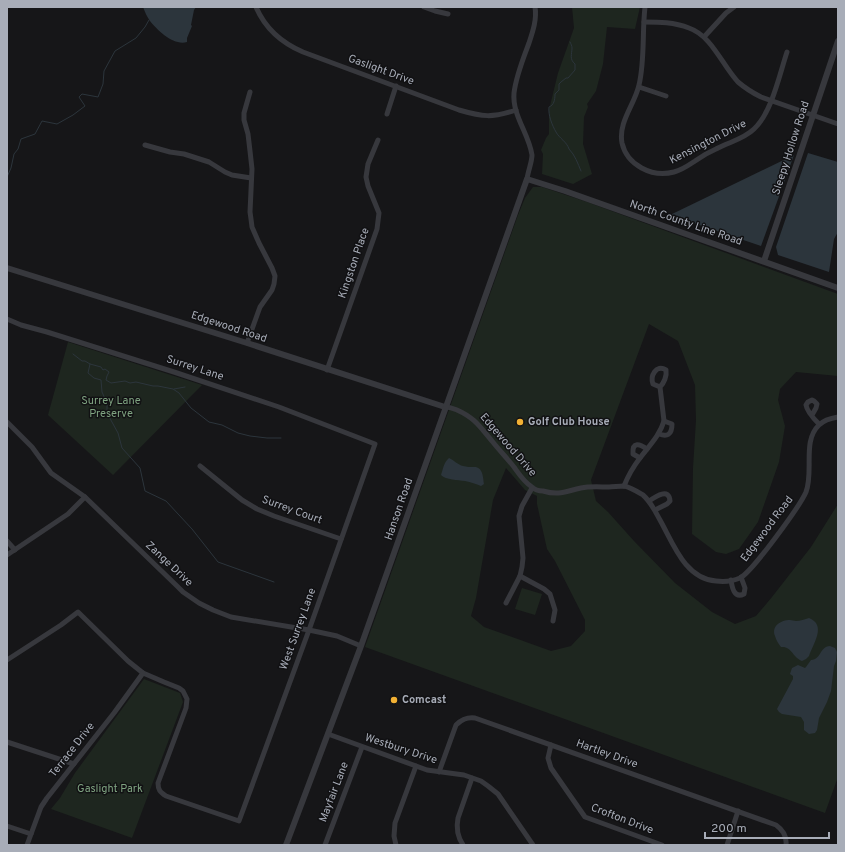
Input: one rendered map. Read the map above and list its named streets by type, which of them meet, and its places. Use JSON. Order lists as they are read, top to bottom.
{
  "streets": {
    "street": [
      "Gaslight Drive",
      "Kensington Drive",
      "Sleepy Hollow Road",
      "North County Line Road",
      "Kingston Place",
      "Edgewood Road",
      "Surrey Lane",
      "Edgewood Drive",
      "Hanson Road",
      "Surrey Court",
      "Zange Drive",
      "West Surrey Lane",
      "Westbury Drive",
      "Terrace Drive",
      "Hartley Drive",
      "Mayfair Lane",
      "Crofton Drive"
    ]
  },
  "crossings": [
    ["Sleepy Hollow Road", "North County Line Road"],
    ["North County Line Road", "Hanson Road"],
    ["Kingston Place", "Edgewood Road"],
    ["Edgewood Road", "Edgewood Drive"],
    ["Edgewood Road", "Hanson Road"],
    ["Surrey Lane", "West Surrey Lane"],
    ["Edgewood Drive", "Hanson Road"],
    ["Hanson Road", "Zange Drive"],
    ["Hanson Road", "Westbury Drive"],
    ["Surrey Court", "West Surrey Lane"],
    ["Zange Drive", "West Surrey Lane"],
    ["West Surrey Lane", "Terrace Drive"],
    ["Westbury Drive", "Hartley Drive"],
    ["Westbury Drive", "Mayfair Lane"],
    ["Hartley Drive", "Crofton Drive"]
  ],
  "parks": ["Surrey Lane Preserve", "Gaslight Park"],
  "places": ["Golf Club House", "Comcast"],
  "scale_bar": "200 m"
}
